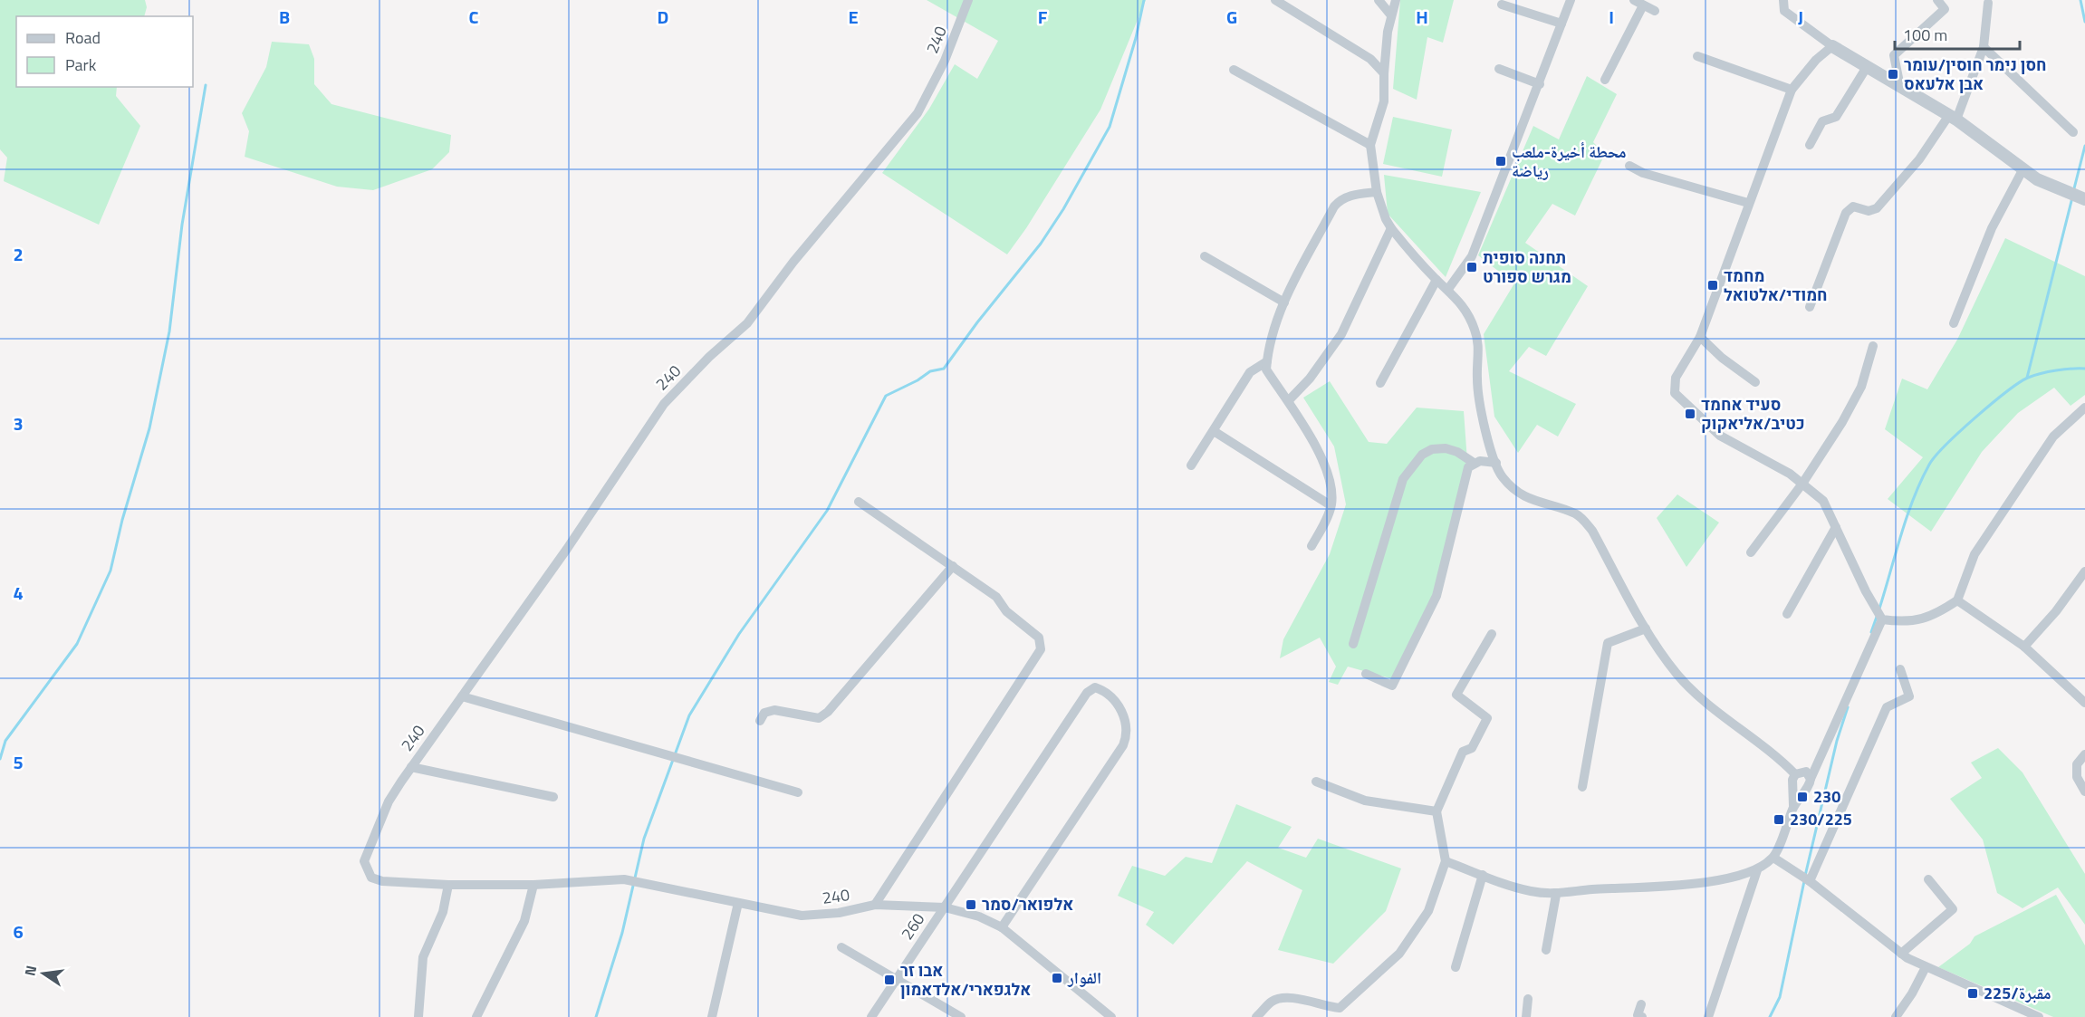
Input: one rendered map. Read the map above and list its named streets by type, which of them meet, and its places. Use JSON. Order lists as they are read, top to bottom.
{
  "streets": {
    "street": ["240", "260"]
  },
  "crossings": [
    ["240", "260"]
  ],
  "places": {
    "transit": [
      "חסן נימר חוסין/עומר אבן אלעאס",
      "محطة أخيرة-ملعب رياضة",
      "תחנה סופית מגרש ספורט",
      "מחמד חמודי/אלטואל",
      "סעיד אחמד כטיב/אליאקוק",
      "230",
      "230/225",
      "אלפואר/סמר",
      "الفوار",
      "אבו זר אלגפארי/אלדאמון",
      "مقبرة/225"
    ]
  },
  "legend": ["Road", "Park"],
  "scale_bar": "100 m",
  "north": "left",
  "grid": {
    "columns": [
      "B",
      "C",
      "D",
      "E",
      "F",
      "G",
      "H",
      "I",
      "J"
    ],
    "rows": [
      "2",
      "3",
      "4",
      "5",
      "6"
    ]
  }
}
